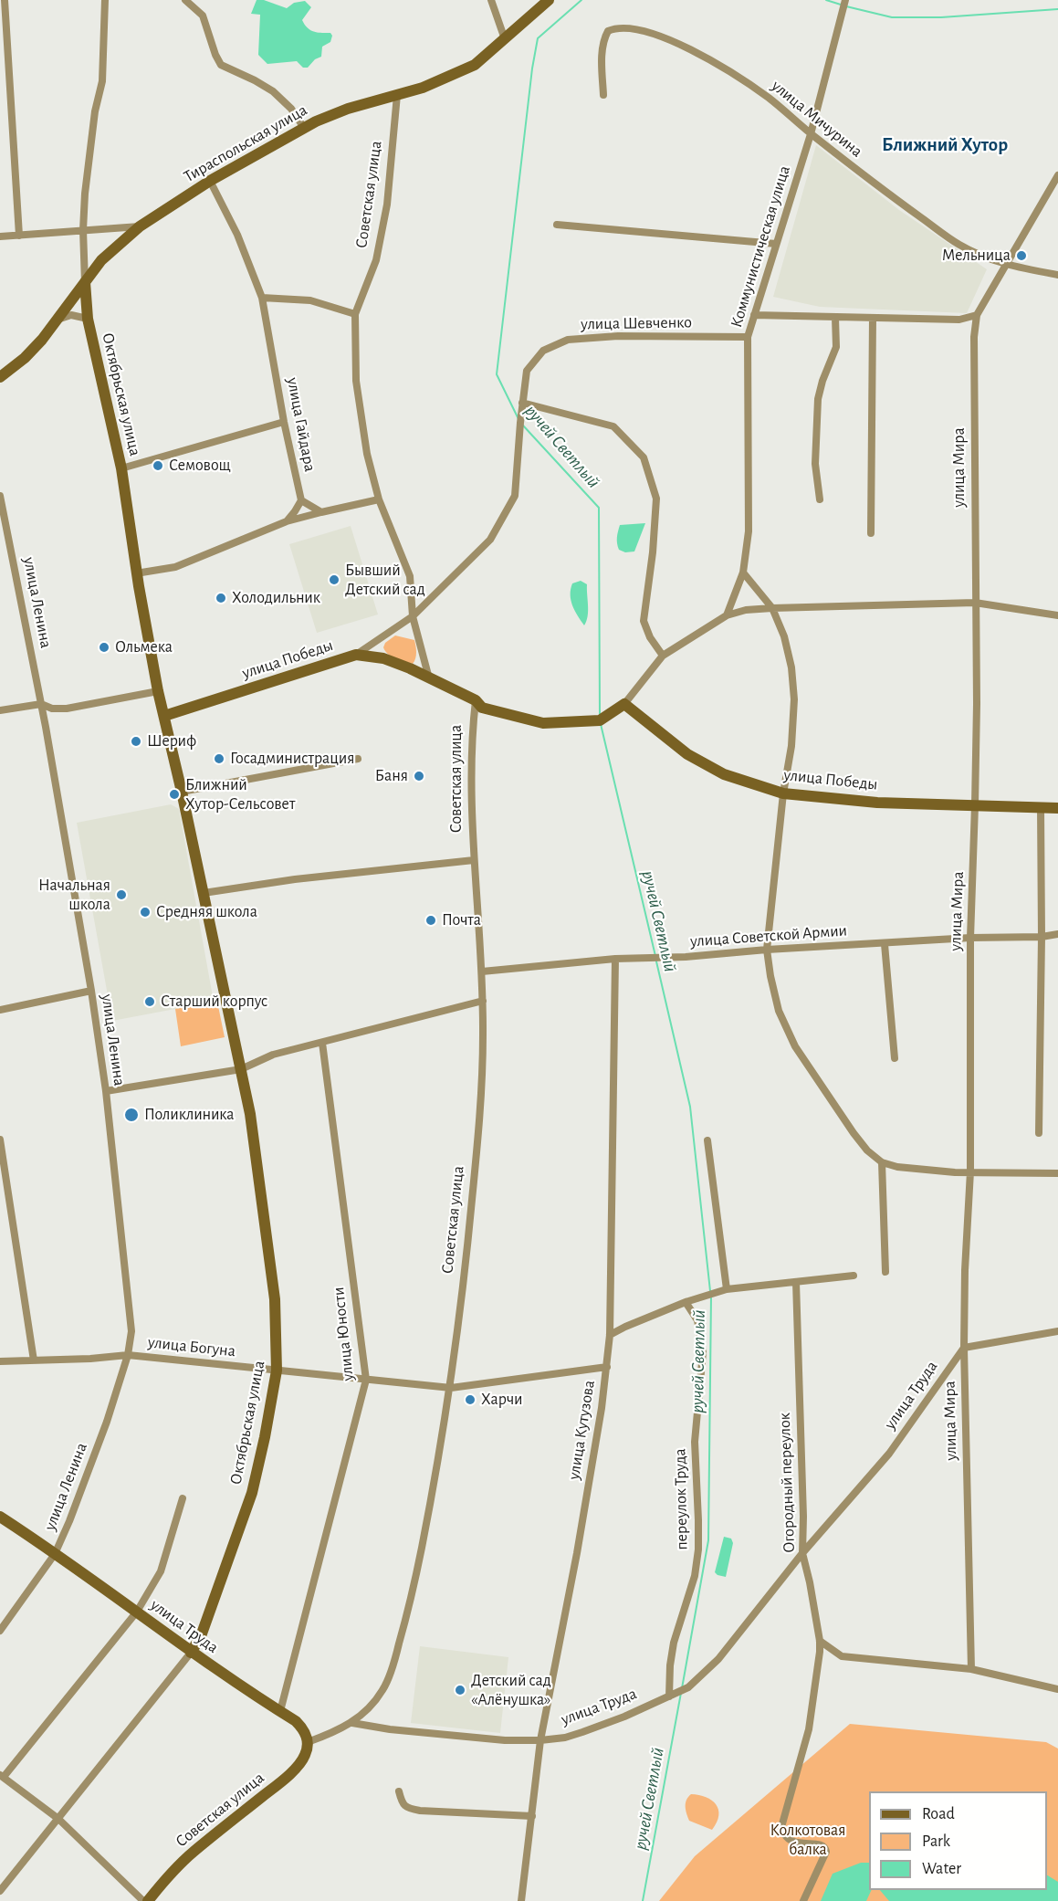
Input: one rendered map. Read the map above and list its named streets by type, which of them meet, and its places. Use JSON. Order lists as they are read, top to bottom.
{
  "streets": {
    "street": [
      "улица Мичурина",
      "Тираспольская улица",
      "Советская улица",
      "Коммунистическая улица",
      "улица Шевченко",
      "Октябрьская улица",
      "улица Гайдара",
      "улица Мира",
      "улица Ленина",
      "улица Победы",
      "улица Советской Армии",
      "улица Юности",
      "улица Богуна",
      "улица Труда",
      "улица Кутузова",
      "Огородный переулок",
      "переулок Труда"
    ]
  },
  "crossings": [
    ["улица Мичурина", "Коммунистическая улица"],
    ["улица Мичурина", "улица Мира"],
    ["Тираспольская улица", "Советская улица"],
    ["Тираспольская улица", "Октябрьская улица"],
    ["Тираспольская улица", "улица Гайдара"],
    ["Советская улица", "улица Шевченко"],
    ["Советская улица", "улица Победы"],
    ["Советская улица", "улица Советской Армии"],
    ["Советская улица", "улица Богуна"],
    ["Советская улица", "улица Труда"],
    ["Коммунистическая улица", "улица Шевченко"],
    ["улица Шевченко", "улица Победы"],
    ["Октябрьская улица", "улица Победы"],
    ["Октябрьская улица", "улица Богуна"],
    ["Октябрьская улица", "улица Труда"],
    ["улица Мира", "улица Победы"],
    ["улица Мира", "улица Советской Армии"],
    ["улица Мира", "улица Труда"],
    ["улица Ленина", "улица Богуна"],
    ["улица Ленина", "улица Труда"],
    ["улица Советской Армии", "улица Кутузова"],
    ["улица Юности", "улица Богуна"],
    ["улица Юности", "улица Труда"],
    ["улица Богуна", "улица Кутузова"],
    ["улица Труда", "улица Кутузова"],
    ["улица Труда", "Огородный переулок"],
    ["улица Труда", "переулок Труда"]
  ],
  "districts": ["Ближний Хутор"],
  "water": ["ручей Светлый"],
  "parks": ["Колкотовая балка"],
  "places": [
    "Мельница",
    "Семовощ",
    "Бывший Детский сад",
    "Холодильник",
    "Ольмека",
    "Шериф",
    "Госадминистрация",
    "Баня",
    "Ближний Хутор-Сельсовет",
    "Начальная школа",
    "Средняя школа",
    "Почта",
    "Старший корпус",
    "Поликлиника",
    "Харчи",
    "Детский сад «Алёнушка»"
  ],
  "legend": ["Road", "Park", "Water"]
}
